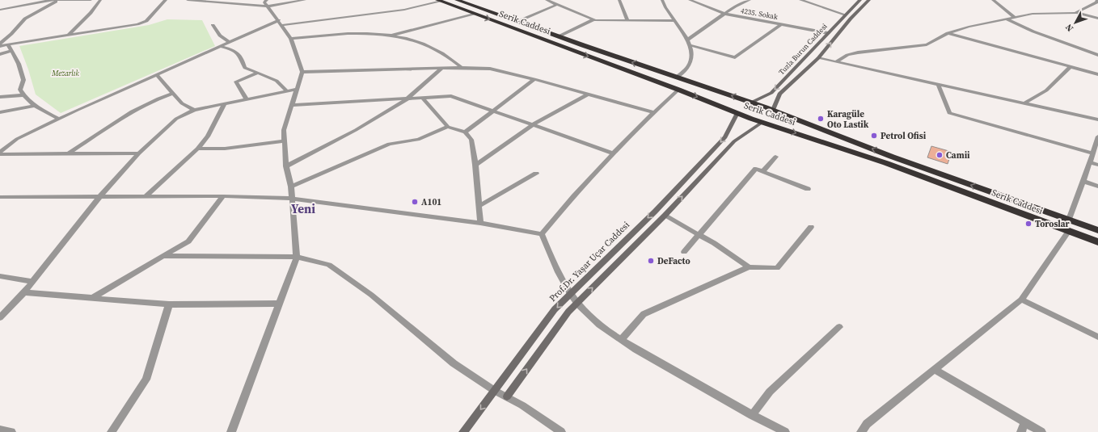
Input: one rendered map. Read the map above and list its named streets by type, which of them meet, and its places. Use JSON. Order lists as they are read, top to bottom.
{
  "streets": {
    "highway": ["Serik Caddesi"],
    "main road": ["Tuzla Burun Caddesi", "Prof.Dr. Yaşar Uçar Caddesi"],
    "street": ["4235. Sokak"]
  },
  "crossings": [
    ["4235. Sokak", "Tuzla Burun Caddesi"],
    ["Serik Caddesi", "Tuzla Burun Caddesi"],
    ["Serik Caddesi", "Prof.Dr. Yaşar Uçar Caddesi"]
  ],
  "districts": ["Yeni"],
  "parks": ["Mezarlık"],
  "places": [
    "Karagüle Oto Lastik",
    "Petrol Ofisi",
    "Camii",
    "A101",
    "Toroslar",
    "DeFacto"
  ],
  "north": "bottom left"
}
